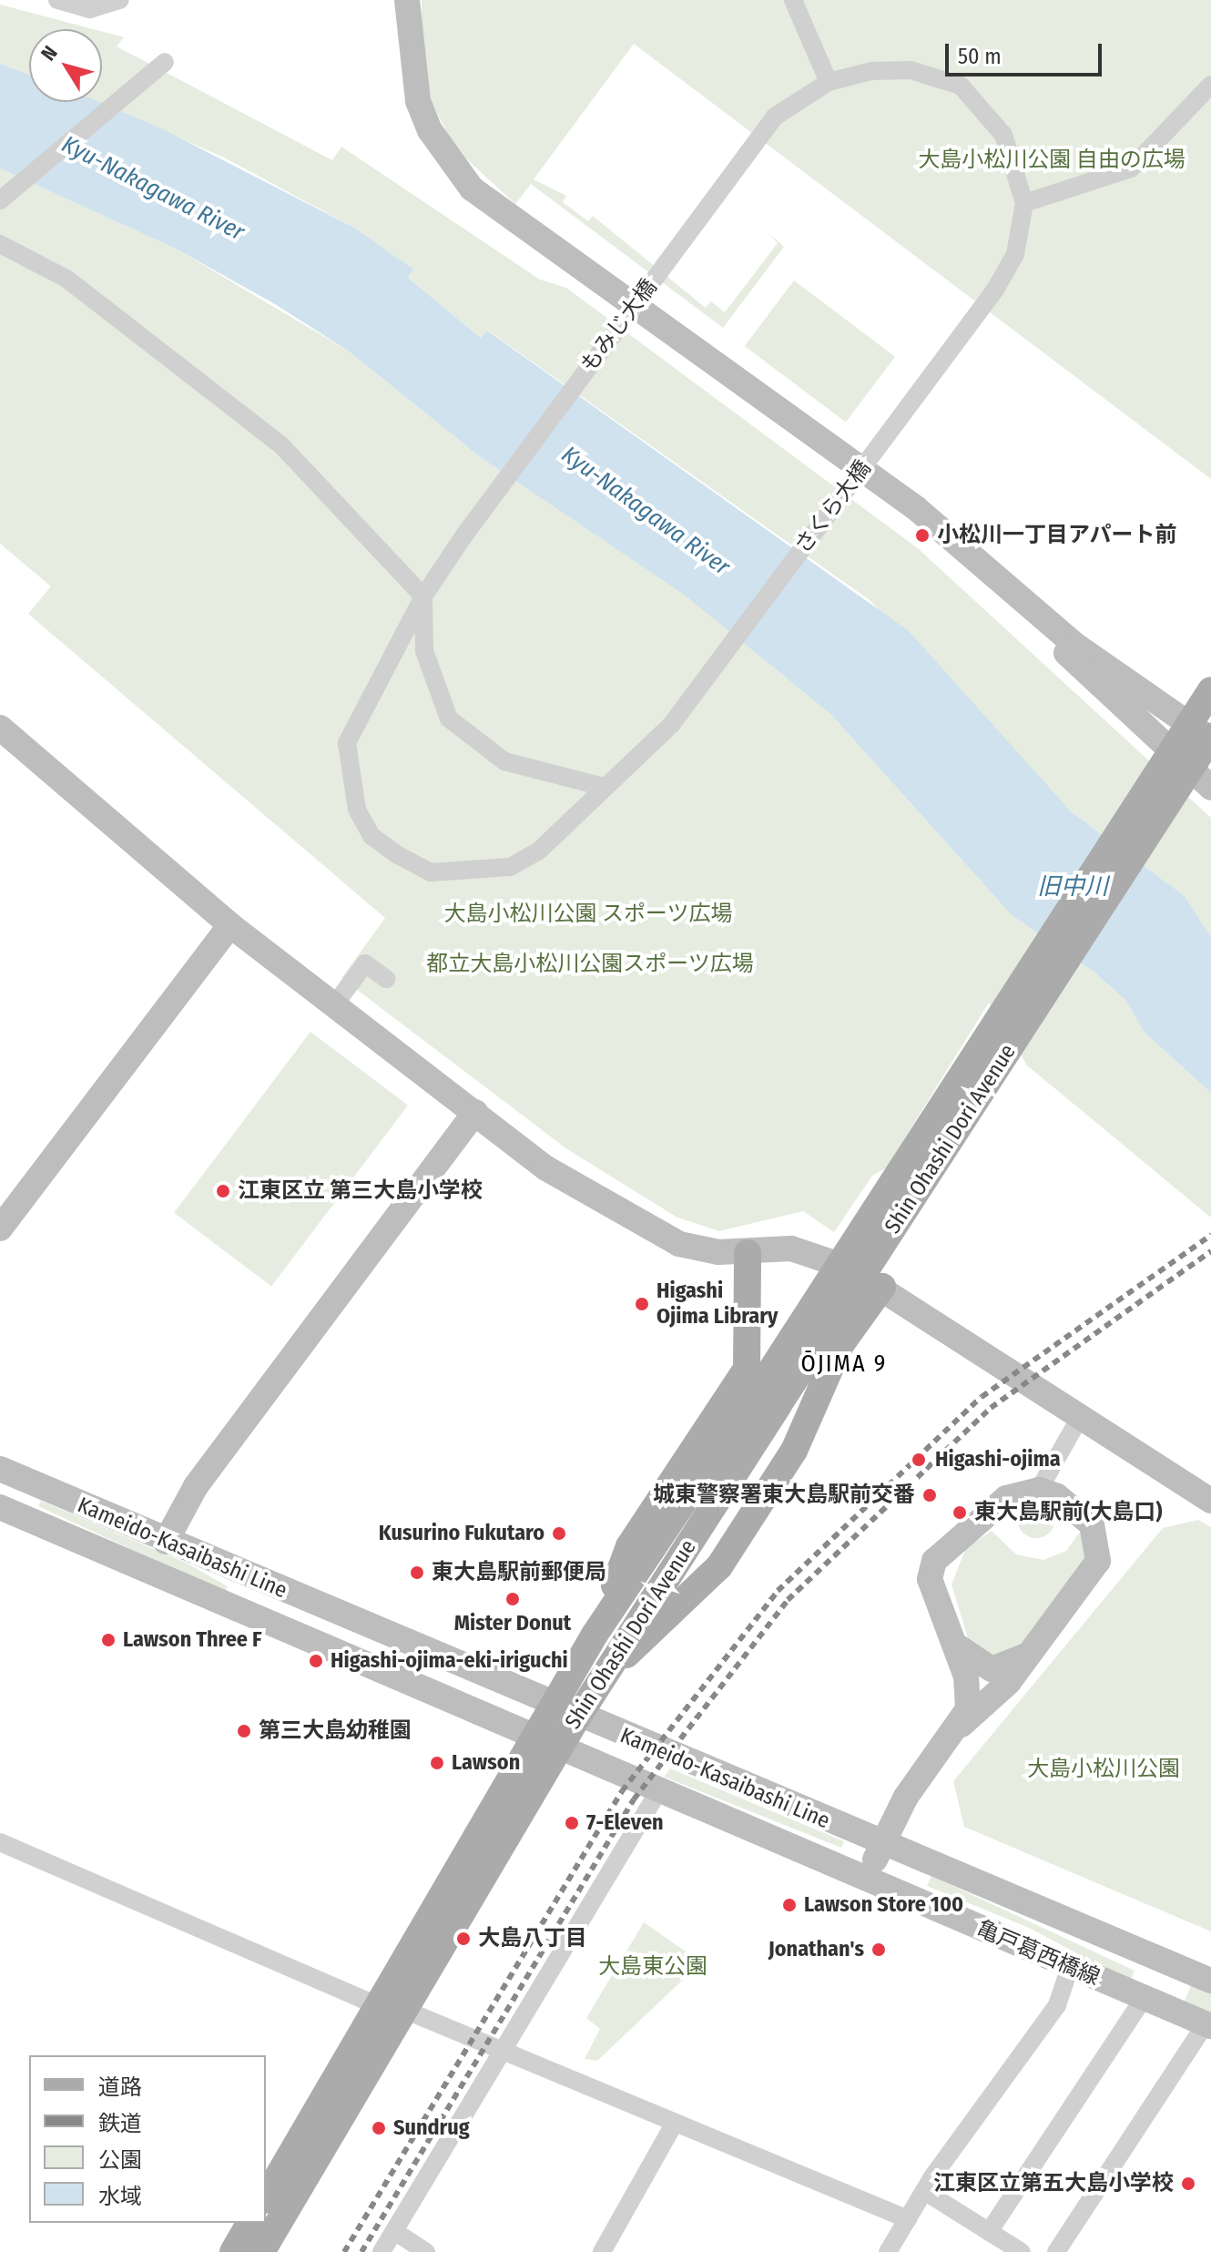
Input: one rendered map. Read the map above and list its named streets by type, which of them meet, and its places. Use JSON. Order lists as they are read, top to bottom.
{
  "streets": {
    "main road": ["Shin Ohashi Dori Avenue"],
    "street": [
      "もみじ大橋",
      "さくら大橋",
      "Kameido-Kasaibashi Line",
      "亀戸葛西橋線"
    ]
  },
  "crossings": [
    ["もみじ大橋", "さくら大橋"],
    ["Shin Ohashi Dori Avenue", "Kameido-Kasaibashi Line"],
    ["Kameido-Kasaibashi Line", "亀戸葛西橋線"]
  ],
  "districts": ["ŌJIMA 9"],
  "water": ["Kyu-Nakagawa River", "旧中川"],
  "parks": [
    "大島小松川公園 自由の広場",
    "大島小松川公園 スポーツ広場",
    "都立大島小松川公園スポーツ広場",
    "大島小松川公園",
    "大島東公園"
  ],
  "places": [
    "小松川一丁目アパート前",
    "江東区立 第三大島小学校",
    "Higashi Ojima Library",
    "Higashi-ojima",
    "城東警察署東大島駅前交番",
    "東大島駅前(大島口)",
    "Kusurino Fukutaro",
    "東大島駅前郵便局",
    "Mister Donut",
    "Lawson Three F",
    "Higashi-ojima-eki-iriguchi",
    "第三大島幼稚園",
    "Lawson",
    "7-Eleven",
    "Lawson Store 100",
    "大島八丁目",
    "Jonathan's",
    "Sundrug",
    "江東区立第五大島小学校"
  ],
  "legend": [
    "道路",
    "鉄道",
    "公園",
    "水域"
  ],
  "scale_bar": "50 m",
  "north": "top left"
}
